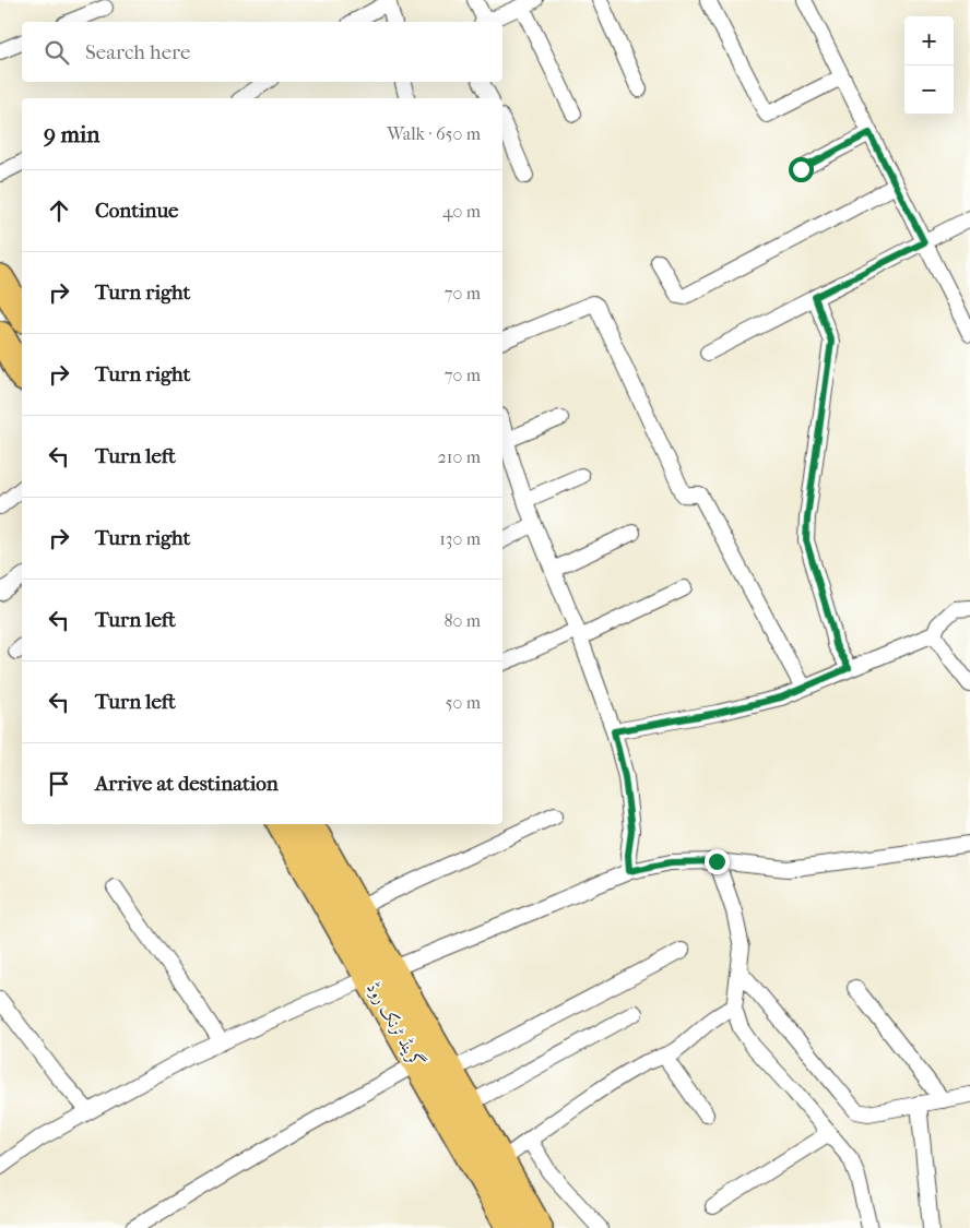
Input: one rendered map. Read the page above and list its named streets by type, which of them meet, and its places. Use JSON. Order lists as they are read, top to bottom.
{
  "streets": {
    "highway": ["گرینڈ ٹرنک روڈ"]
  },
  "page": {
    "map_buttons": ["+", "−"],
    "search": "Search here",
    "heading": ["9 min", "Walk · 650 m"],
    "list": [
      ["Continue", "40 m"],
      ["Turn right", "70 m"],
      ["Turn right", "70 m"],
      ["Turn left", "210 m"],
      ["Turn right", "130 m"],
      ["Turn left", "80 m"],
      ["Turn left", "50 m"],
      "Arrive at destination"
    ]
  }
}
